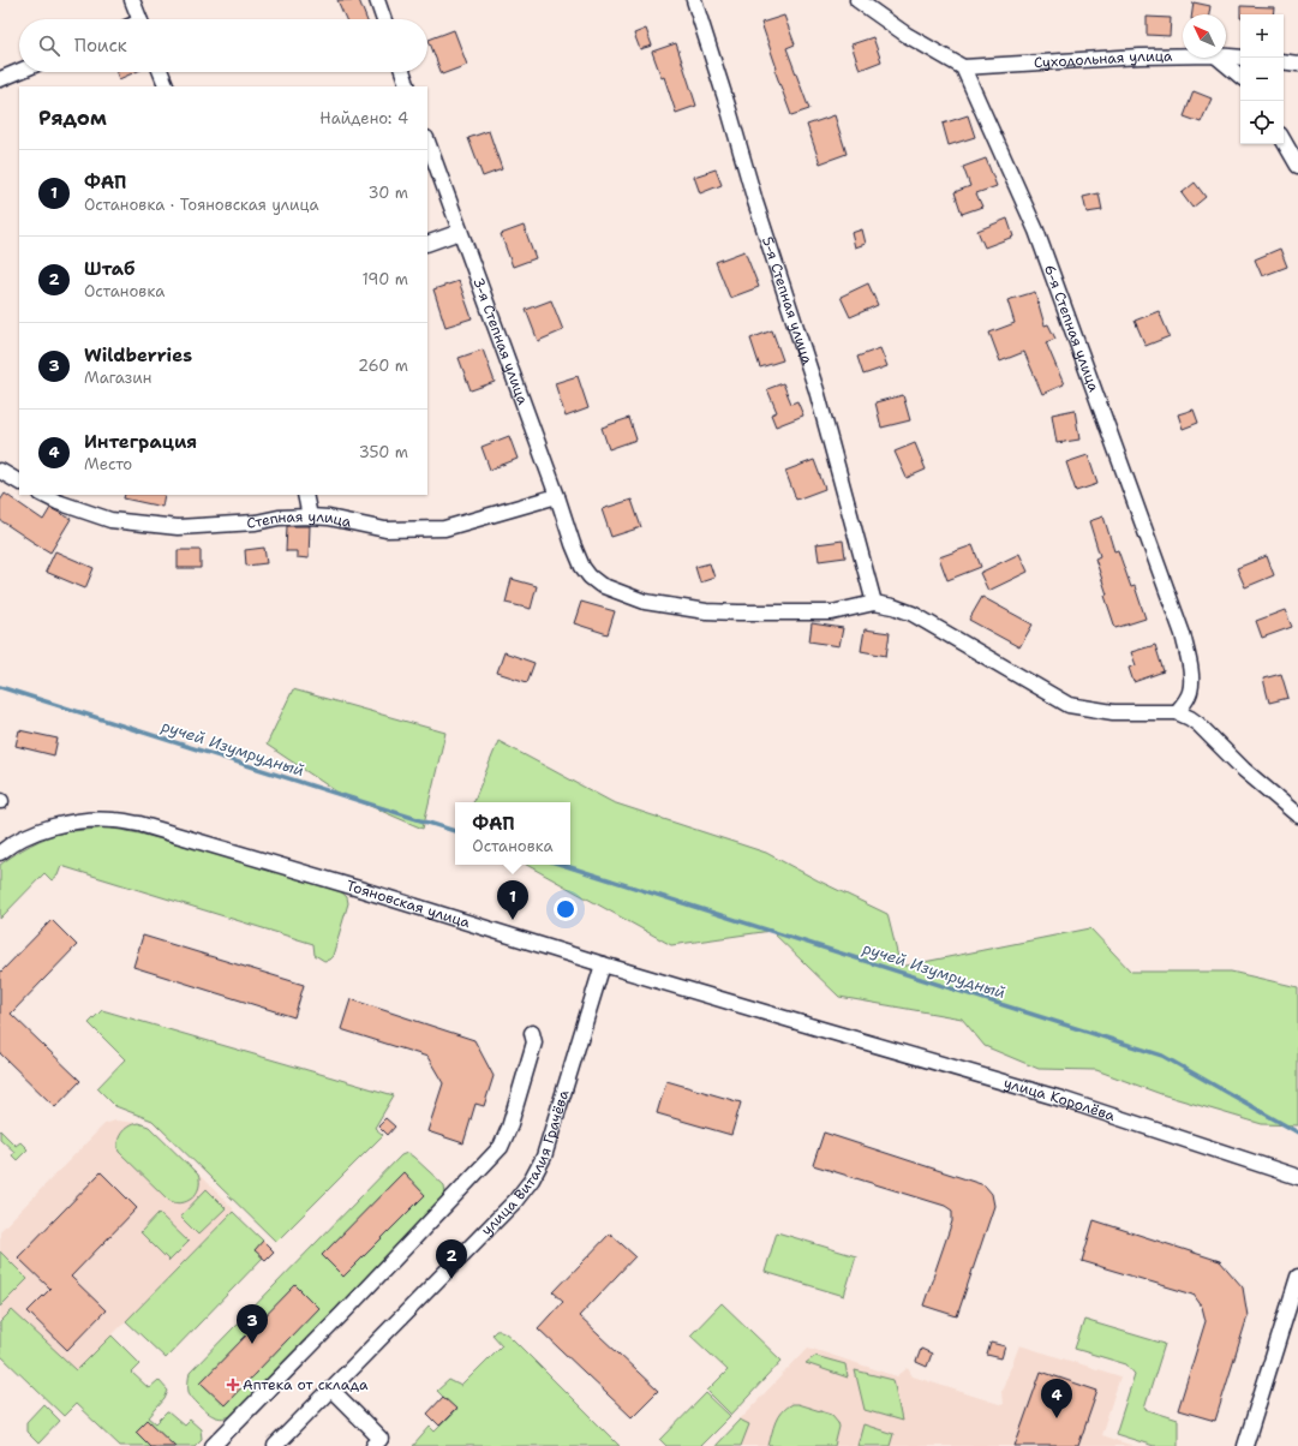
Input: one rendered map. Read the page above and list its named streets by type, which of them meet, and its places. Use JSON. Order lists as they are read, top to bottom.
{
  "streets": {
    "street": [
      "Суходольная улица",
      "5-я Степная улица",
      "6-я Степная улица",
      "3-я Степная улица",
      "Степная улица",
      "Тояновская улица",
      "улица Королёва",
      "улица Виталия Грачёва"
    ]
  },
  "crossings": [
    ["Суходольная улица", "6-я Степная улица"],
    ["5-я Степная улица", "3-я Степная улица"],
    ["3-я Степная улица", "Степная улица"],
    ["Тояновская улица", "улица Королёва"],
    ["Тояновская улица", "улица Виталия Грачёва"]
  ],
  "water": ["ручей Изумрудный"],
  "places": {
    "health": ["Аптека от склада"]
  },
  "north": "top left",
  "page": {
    "map_buttons": ["+", "−"],
    "search": "Поиск",
    "heading": ["Рядом", "Найдено: 4"],
    "list": [
      {
        "mark": "1",
        "name": "ФАП",
        "note": "Остановка · Тояновская улица",
        "value": "30 m"
      },
      {
        "mark": "2",
        "name": "Штаб",
        "note": "Остановка",
        "value": "190 m"
      },
      {
        "mark": "3",
        "name": "Wildberries",
        "note": "Магазин",
        "value": "260 m"
      },
      {
        "mark": "4",
        "name": "Интеграция",
        "note": "Место",
        "value": "350 m"
      }
    ],
    "popup": ["ФАП", "Остановка"],
    "pins": [
      "1",
      "2",
      "3",
      "4"
    ]
  }
}
